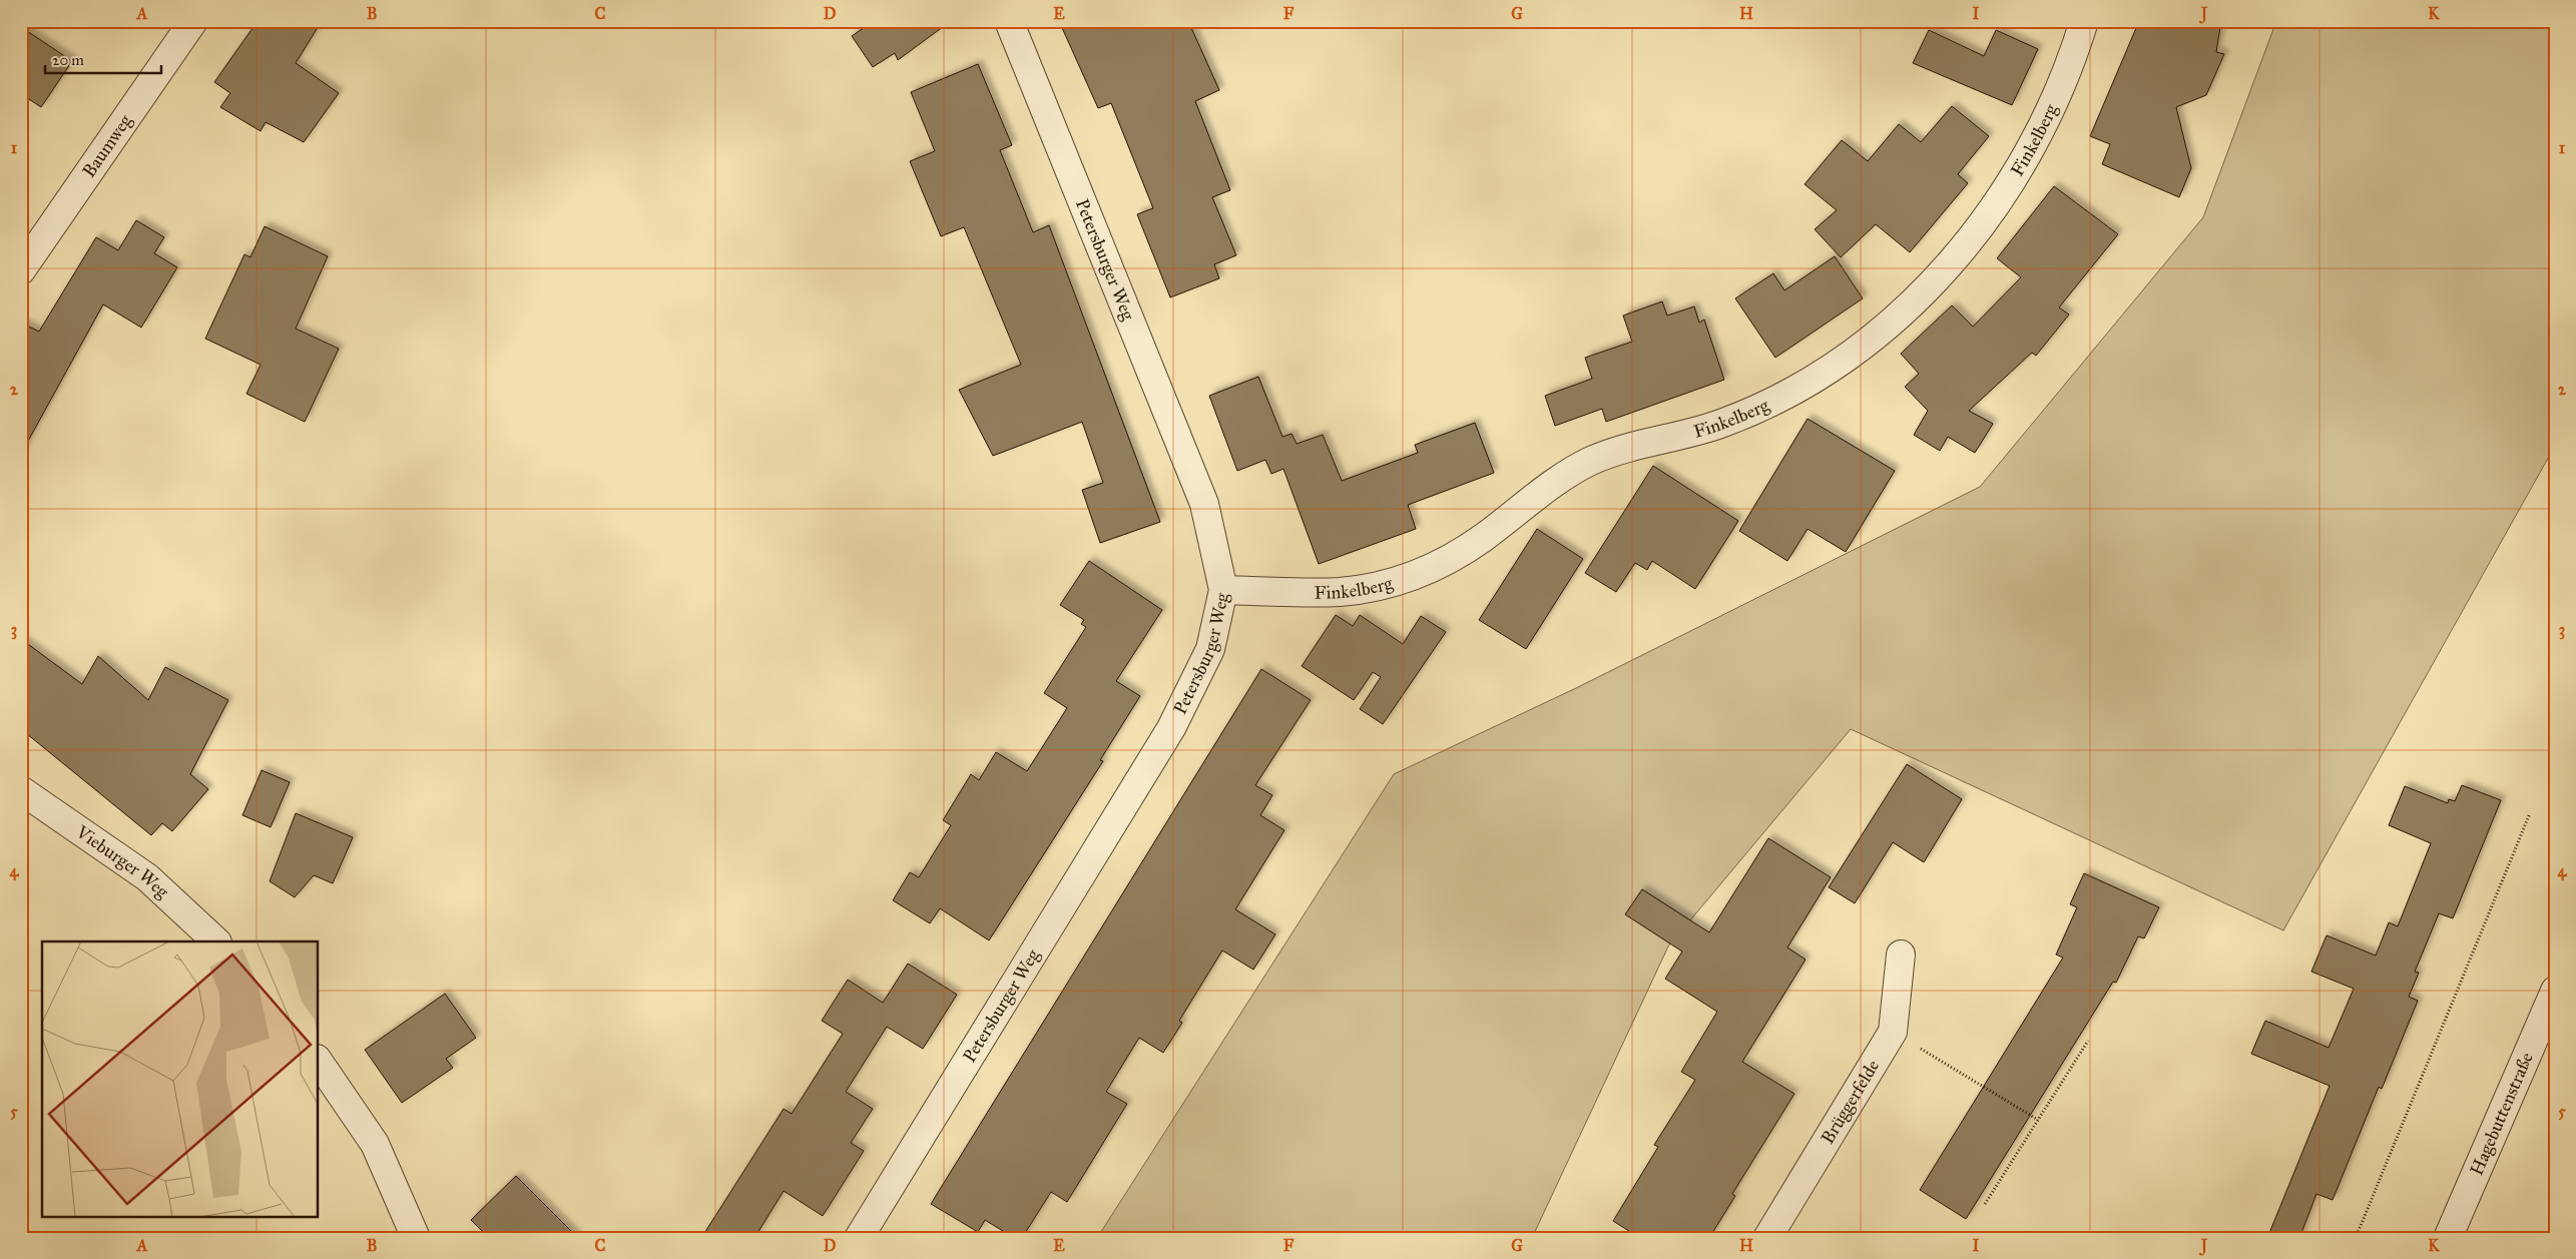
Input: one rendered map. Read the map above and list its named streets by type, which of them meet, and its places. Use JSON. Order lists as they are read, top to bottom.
{
  "streets": {
    "street": [
      "Finkelberg",
      "Baumweg",
      "Petersburger Weg",
      "Vieburger Weg",
      "Brüggerfelde",
      "Hagebuttenstraße"
    ]
  },
  "crossings": [
    ["Finkelberg", "Petersburger Weg"]
  ],
  "scale_bar": "20 m",
  "grid": {
    "columns": [
      "A",
      "B",
      "C",
      "D",
      "E",
      "F",
      "G",
      "H",
      "I",
      "J",
      "K"
    ],
    "rows": [
      "1",
      "2",
      "3",
      "4",
      "5"
    ]
  }
}
